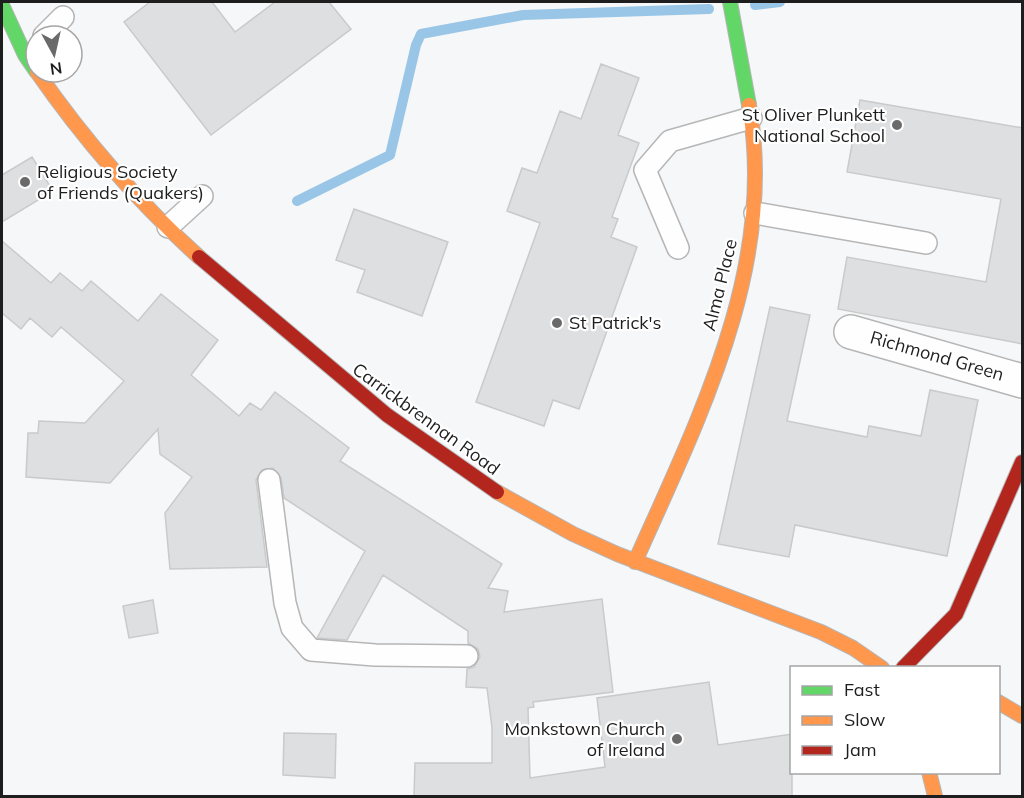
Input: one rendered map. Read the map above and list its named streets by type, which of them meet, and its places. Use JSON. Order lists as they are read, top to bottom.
{
  "streets": {
    "main road": ["Alma Place", "Carrickbrennan Road"],
    "street": ["Richmond Green"]
  },
  "crossings": [
    ["Alma Place", "Carrickbrennan Road"]
  ],
  "places": [
    "St Oliver Plunkett National School",
    "Religious Society of Friends (Quakers)",
    "St Patrick's",
    "Monkstown Church of Ireland"
  ],
  "legend": ["Fast", "Slow", "Jam"],
  "north": "bottom"
}
